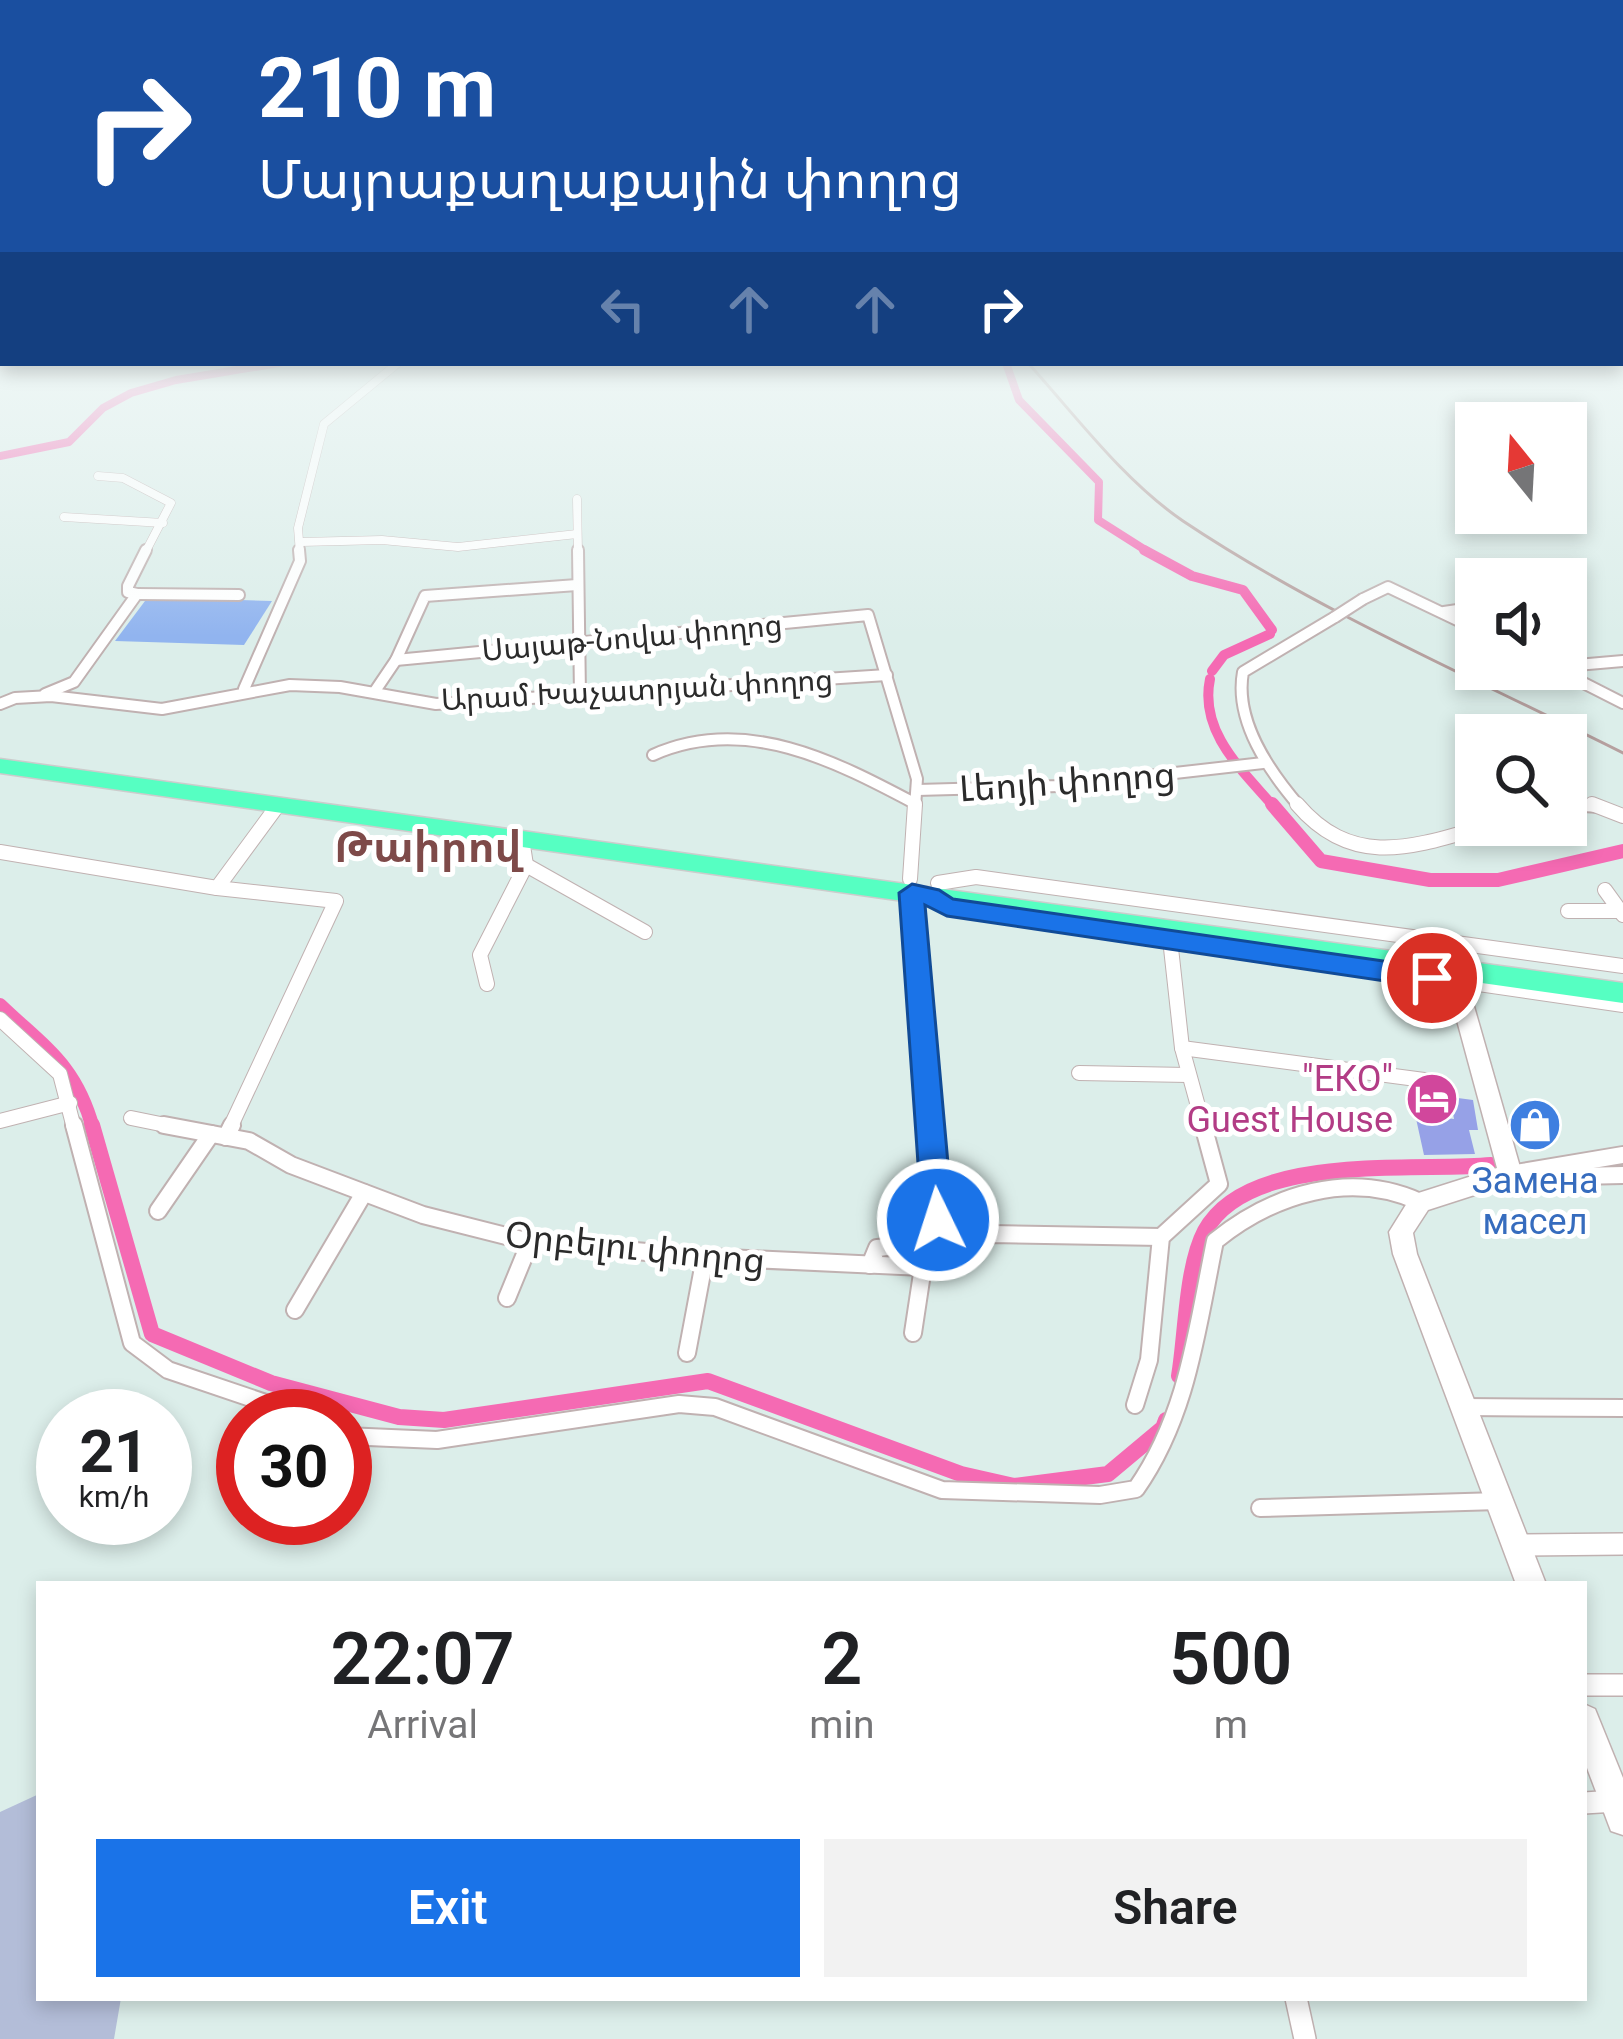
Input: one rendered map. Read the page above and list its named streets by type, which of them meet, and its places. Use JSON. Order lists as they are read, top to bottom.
{
  "streets": {
    "street": [
      "Սայաթ-Նովա փողոց",
      "Արամ Խաչատրյան փողոց",
      "Լեոյի փողոց",
      "Օրբելու փողոց"
    ]
  },
  "crossings": [
    ["Սայաթ-Նովա փողոց", "Լեոյի փողոց"],
    ["Արամ Խաչատրյան փողոց", "Լեոյի փողոց"],
    ["Լեոյի փողոց", "Օրբելու փողոց"]
  ],
  "districts": ["Թաիրով"],
  "places": {
    "hotel": ["\"ЕКО\" Guest House"],
    "shop": ["Замена масел"]
  },
  "north": "top",
  "page": {
    "turn": ["210 m", "Մայրաքաղաքային փողոց"],
    "speed": "21 km/h",
    "limit": "30",
    "eta": [
      "22:07",
      "Arrival",
      "2",
      "min",
      "500",
      "m"
    ],
    "buttons": ["Exit", "Share"]
  }
}
